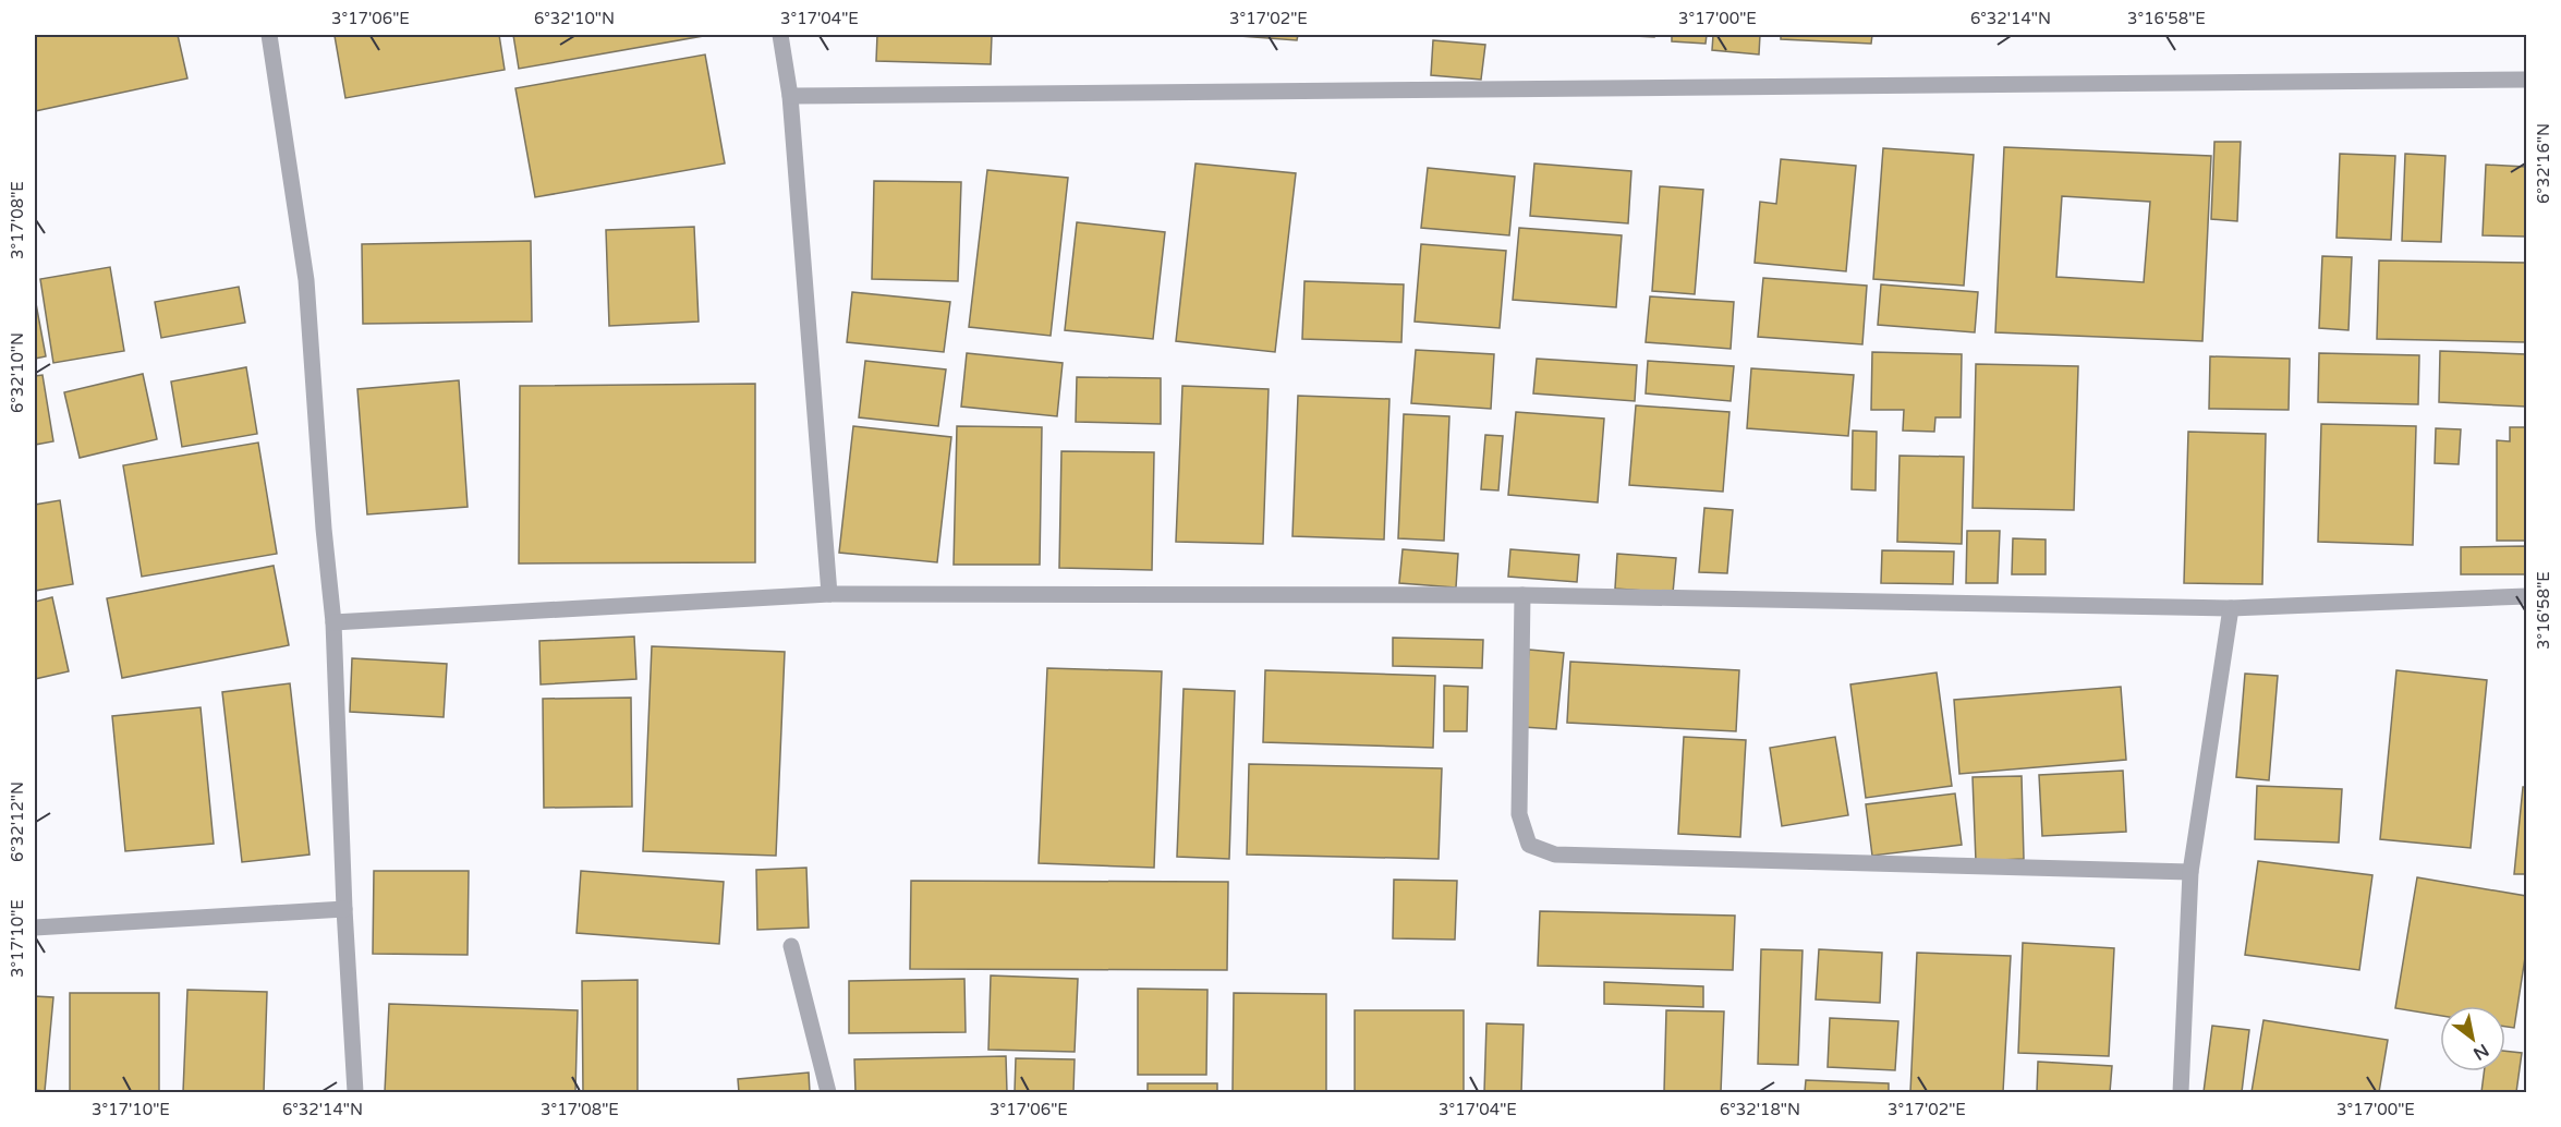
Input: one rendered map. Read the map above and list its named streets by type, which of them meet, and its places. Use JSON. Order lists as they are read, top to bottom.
{
  "north": "bottom right",
  "coordinates": [
    "3°17'06\"E",
    "6°32'10\"N",
    "3°17'04\"E",
    "3°17'02\"E",
    "3°17'00\"E",
    "6°32'14\"N",
    "3°16'58\"E",
    "6°32'16\"N",
    "3°17'08\"E",
    "6°32'12\"N",
    "3°17'10\"E",
    "6°32'18\"N"
  ]
}
